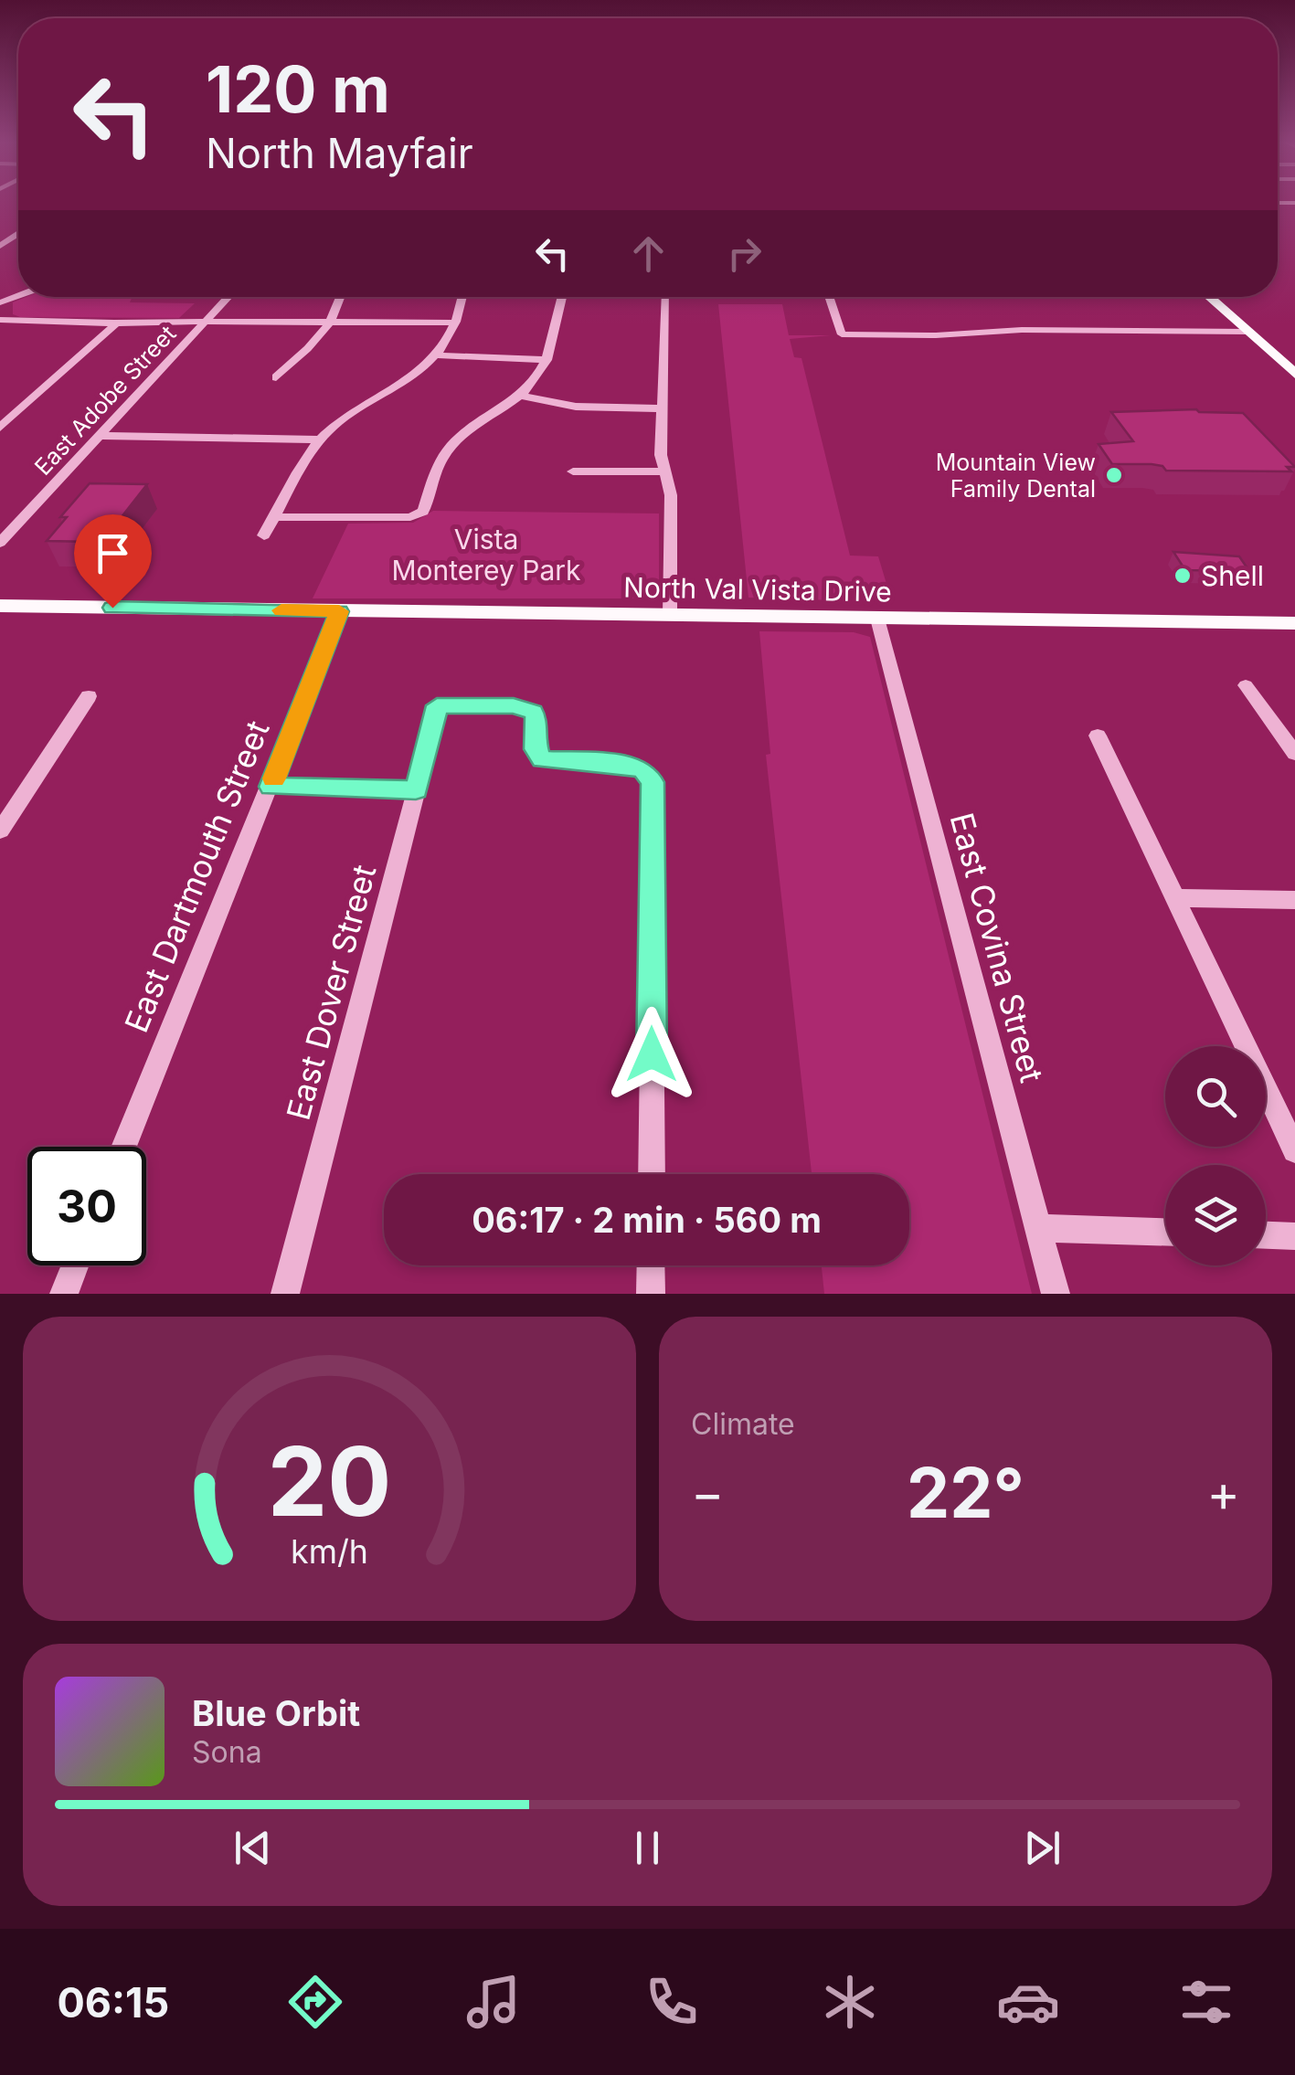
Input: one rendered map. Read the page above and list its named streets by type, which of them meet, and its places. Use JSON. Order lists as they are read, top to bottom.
{
  "streets": {
    "main road": ["North Val Vista Drive"],
    "street": [
      "East Adobe Street",
      "East Dartmouth Street",
      "East Covina Street",
      "East Dover Street"
    ]
  },
  "crossings": [
    ["North Val Vista Drive", "East Dartmouth Street"],
    ["North Val Vista Drive", "East Covina Street"]
  ],
  "parks": ["Vista Monterey Park"],
  "places": ["Mountain View Family Dental", "Shell"],
  "page": {
    "turn": ["120 m", "North Mayfair"],
    "limit": "30",
    "trip": "06:17 · 2 min · 560 m",
    "tile": "Climate",
    "heat": ["−", "22°", "+"],
    "song": ["Blue Orbit", "Sona"],
    "tabs": "06:15",
    "gauge": ["20", "km/h"]
  }
}
